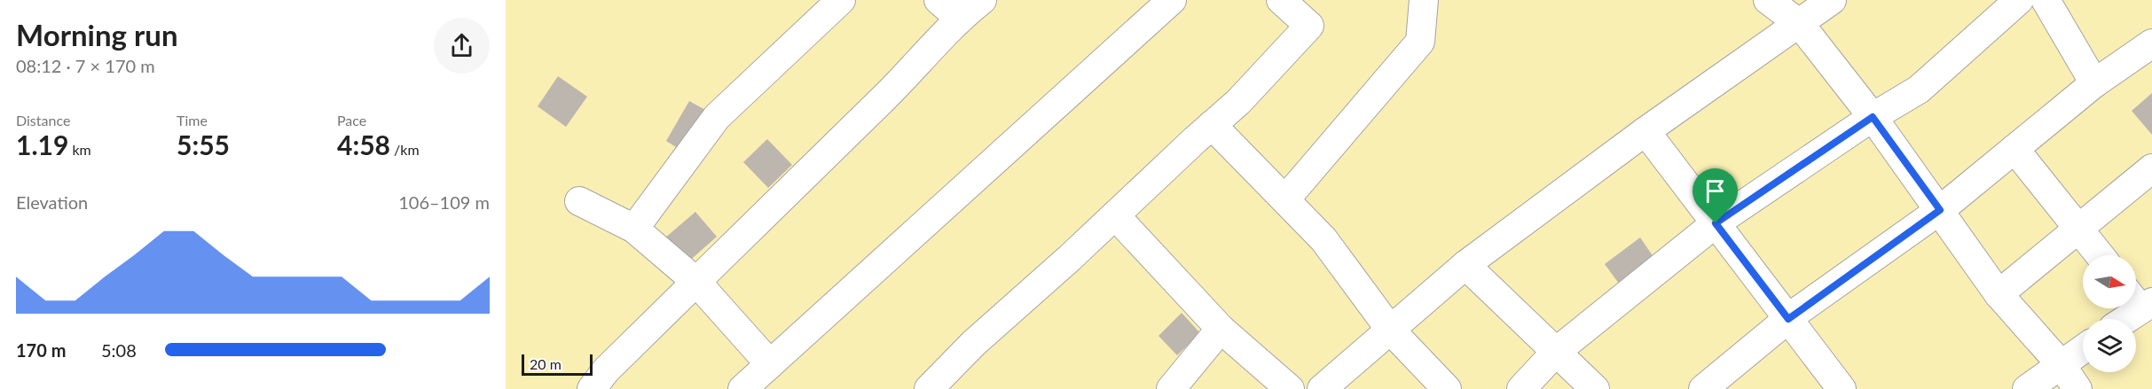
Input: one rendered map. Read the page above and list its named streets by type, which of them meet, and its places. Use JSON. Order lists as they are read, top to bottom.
{
  "scale_bar": "20 m",
  "north": "right",
  "page": {
    "heading": ["Morning run", "08:12 · 7 × 170 m"],
    "stats": [
      ["Distance", "1.19 km"],
      ["Time", "5:55"],
      ["Pace", "4:58 /km"]
    ],
    "chart": ["Elevation", "106–109 m"],
    "list": [
      {
        "name": "170 m",
        "note": "5:08"
      }
    ],
    "scale": "20 m"
  }
}
